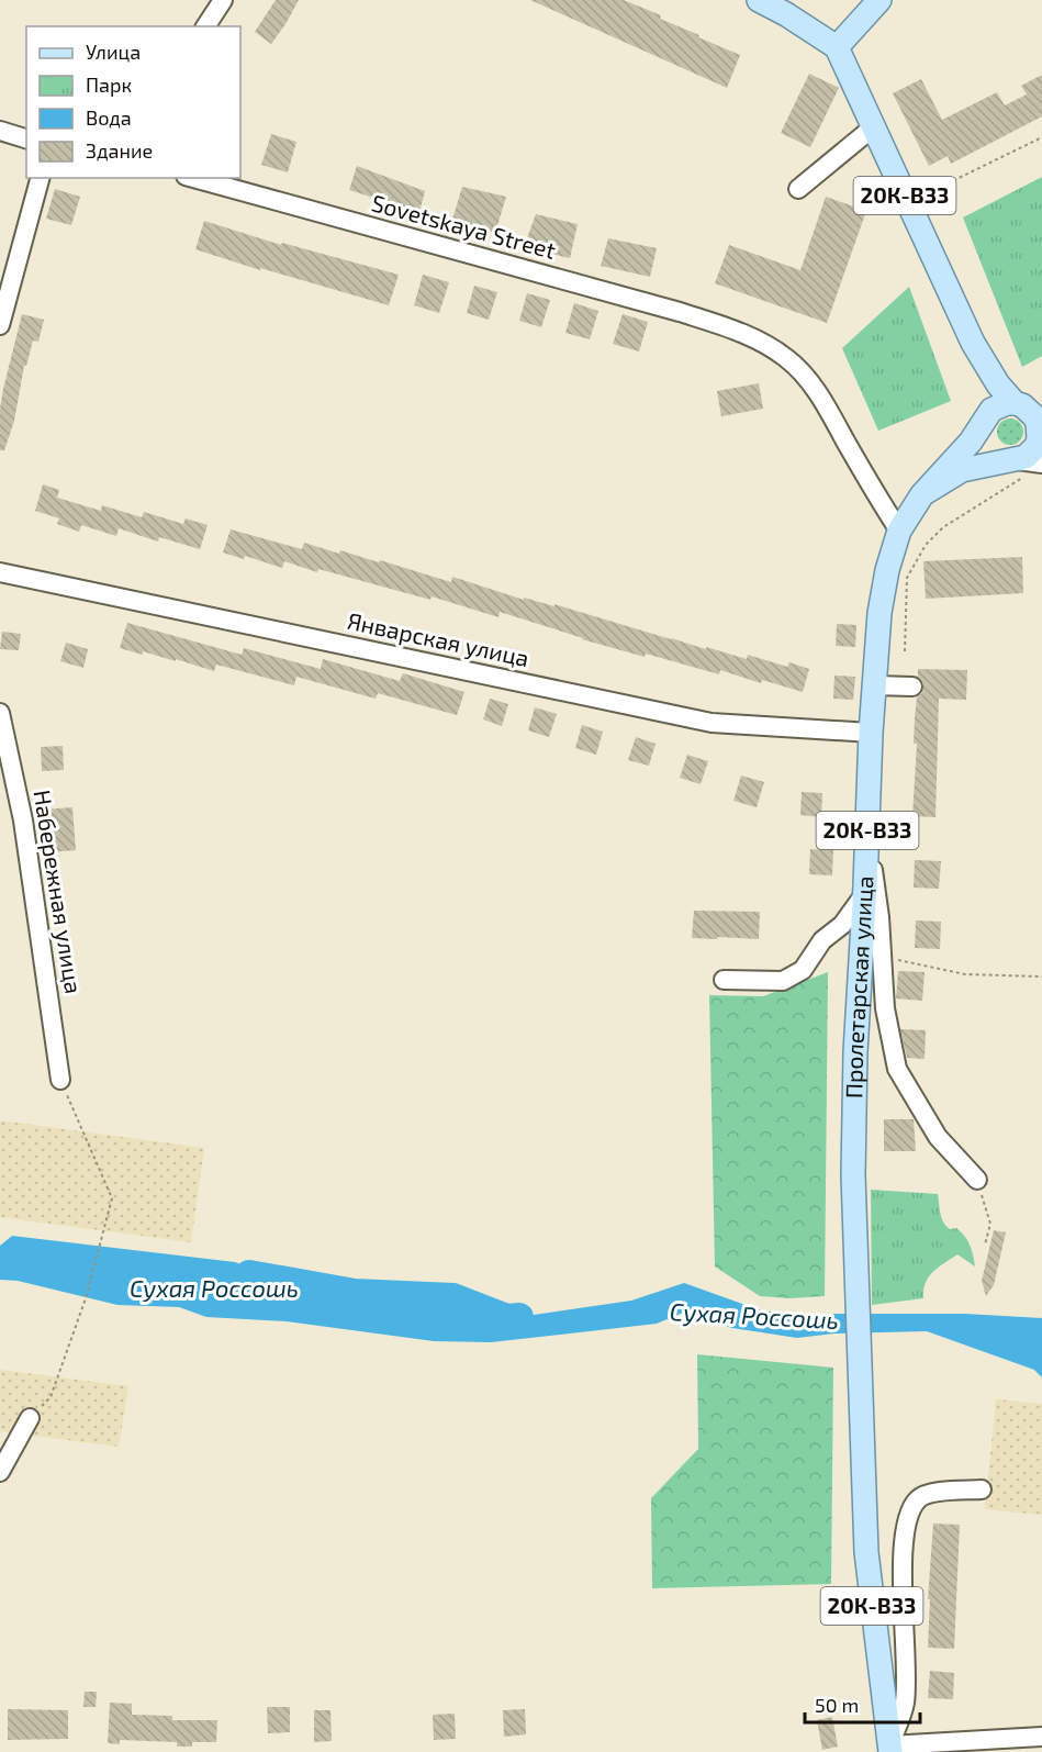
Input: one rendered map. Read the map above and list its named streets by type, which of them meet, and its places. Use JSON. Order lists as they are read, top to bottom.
{
  "streets": {
    "main road": ["20К-В33", "Пролетарская улица"],
    "street": ["Январская улица", "Набережная улица"]
  },
  "crossings": [
    ["20К-В33", "Пролетарская улица"],
    ["Январская улица", "Пролетарская улица"]
  ],
  "water": ["Сухая Россошь"],
  "legend": [
    "Улица",
    "Парк",
    "Вода",
    "Здание"
  ],
  "scale_bar": "50 m"
}
